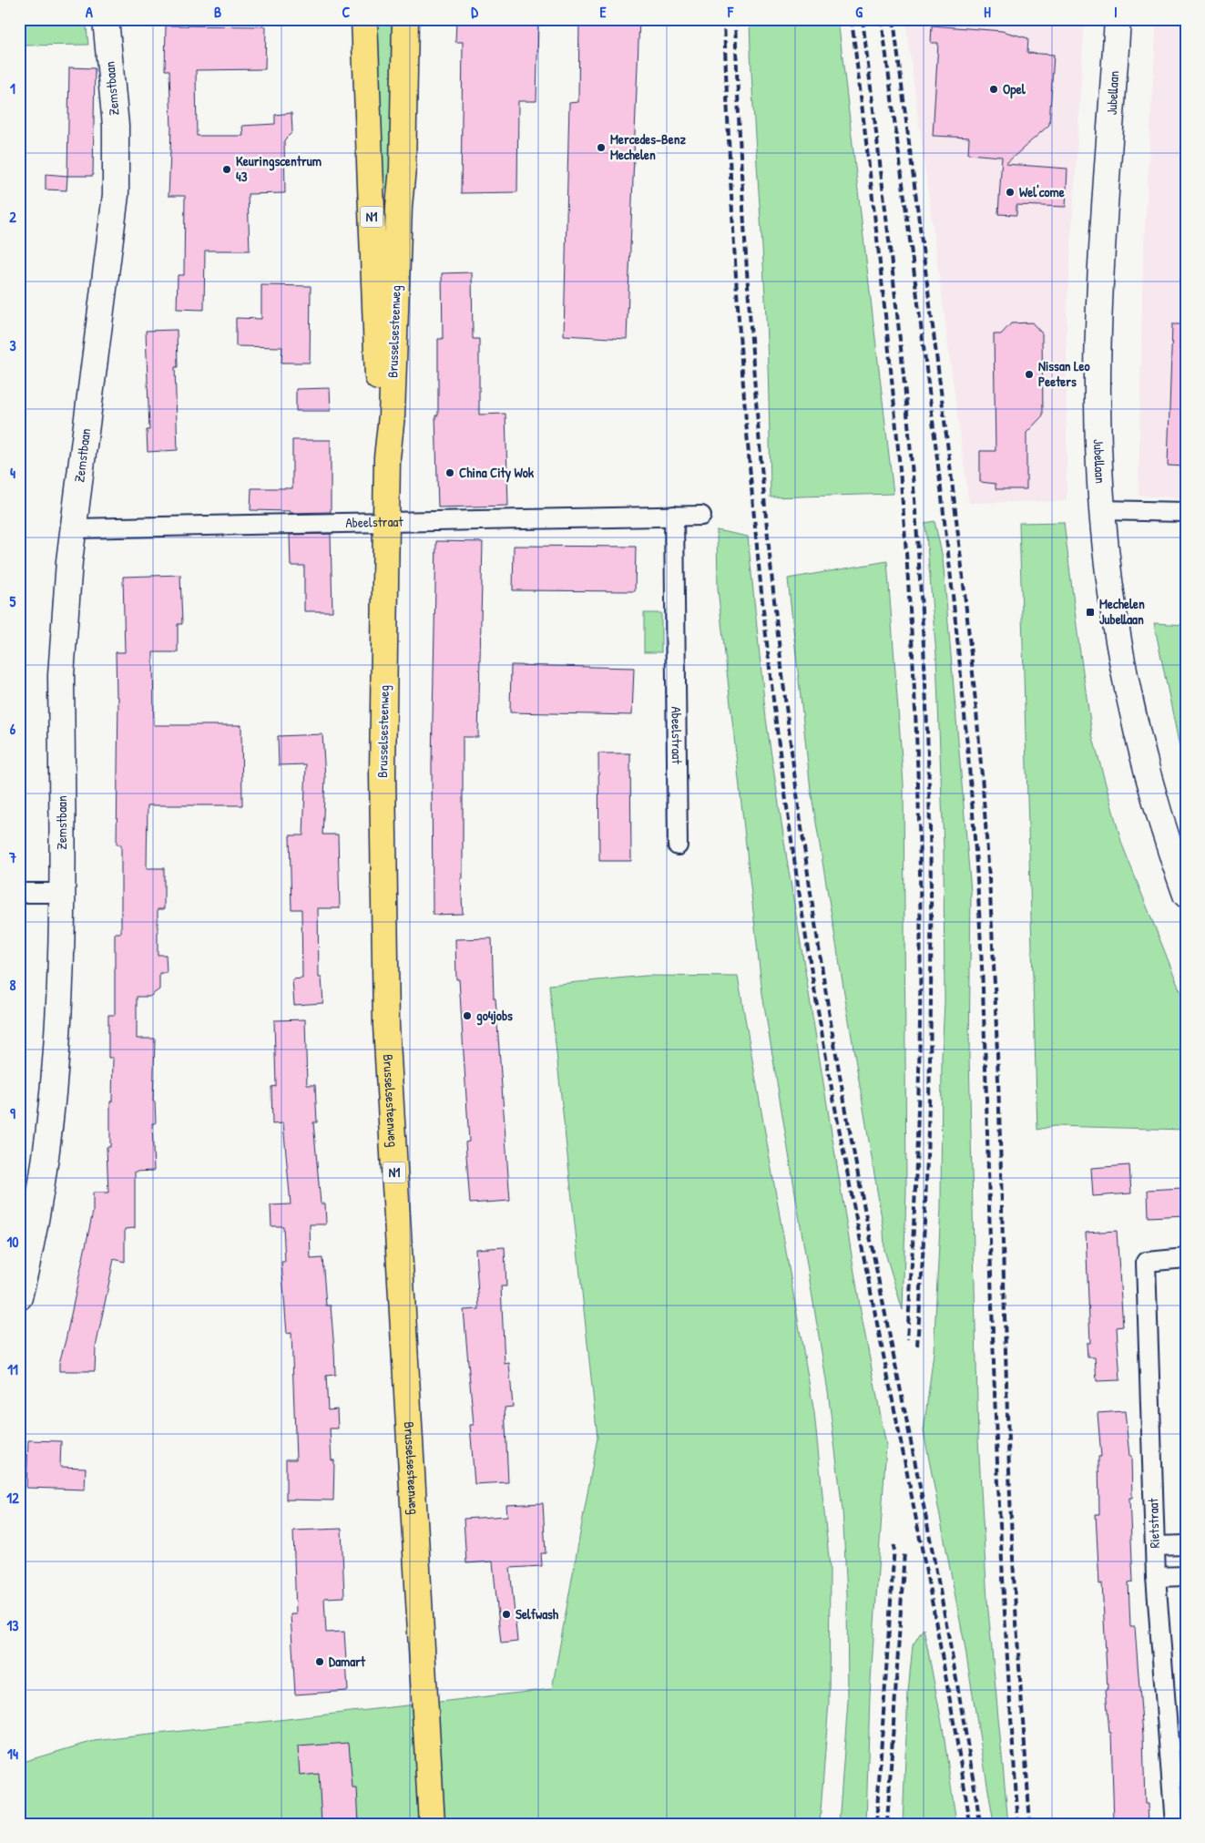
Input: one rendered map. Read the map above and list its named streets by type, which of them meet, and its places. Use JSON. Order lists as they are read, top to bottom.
{
  "streets": {
    "main road": ["N1", "Brusselsesteenweg"],
    "street": [
      "Zemstbaan",
      "Jubellaan",
      "Abeelstraat",
      "Rietstraat"
    ]
  },
  "crossings": [
    ["Zemstbaan", "Abeelstraat"],
    ["Brusselsesteenweg", "Abeelstraat"]
  ],
  "places": {
    "other": [
      "Opel",
      "Mercedes-Benz Mechelen",
      "Keuringscentrum 43",
      "Wel'come",
      "Nissan Leo Peeters",
      "China City Wok",
      "go4jobs",
      "Selfwash",
      "Damart"
    ],
    "transit": ["Mechelen Jubellaan"]
  },
  "grid": {
    "columns": [
      "A",
      "B",
      "C",
      "D",
      "E",
      "F",
      "G",
      "H",
      "I"
    ],
    "rows": [
      "1",
      "2",
      "3",
      "4",
      "5",
      "6",
      "7",
      "8",
      "9",
      "10",
      "11",
      "12",
      "13",
      "14"
    ]
  }
}
